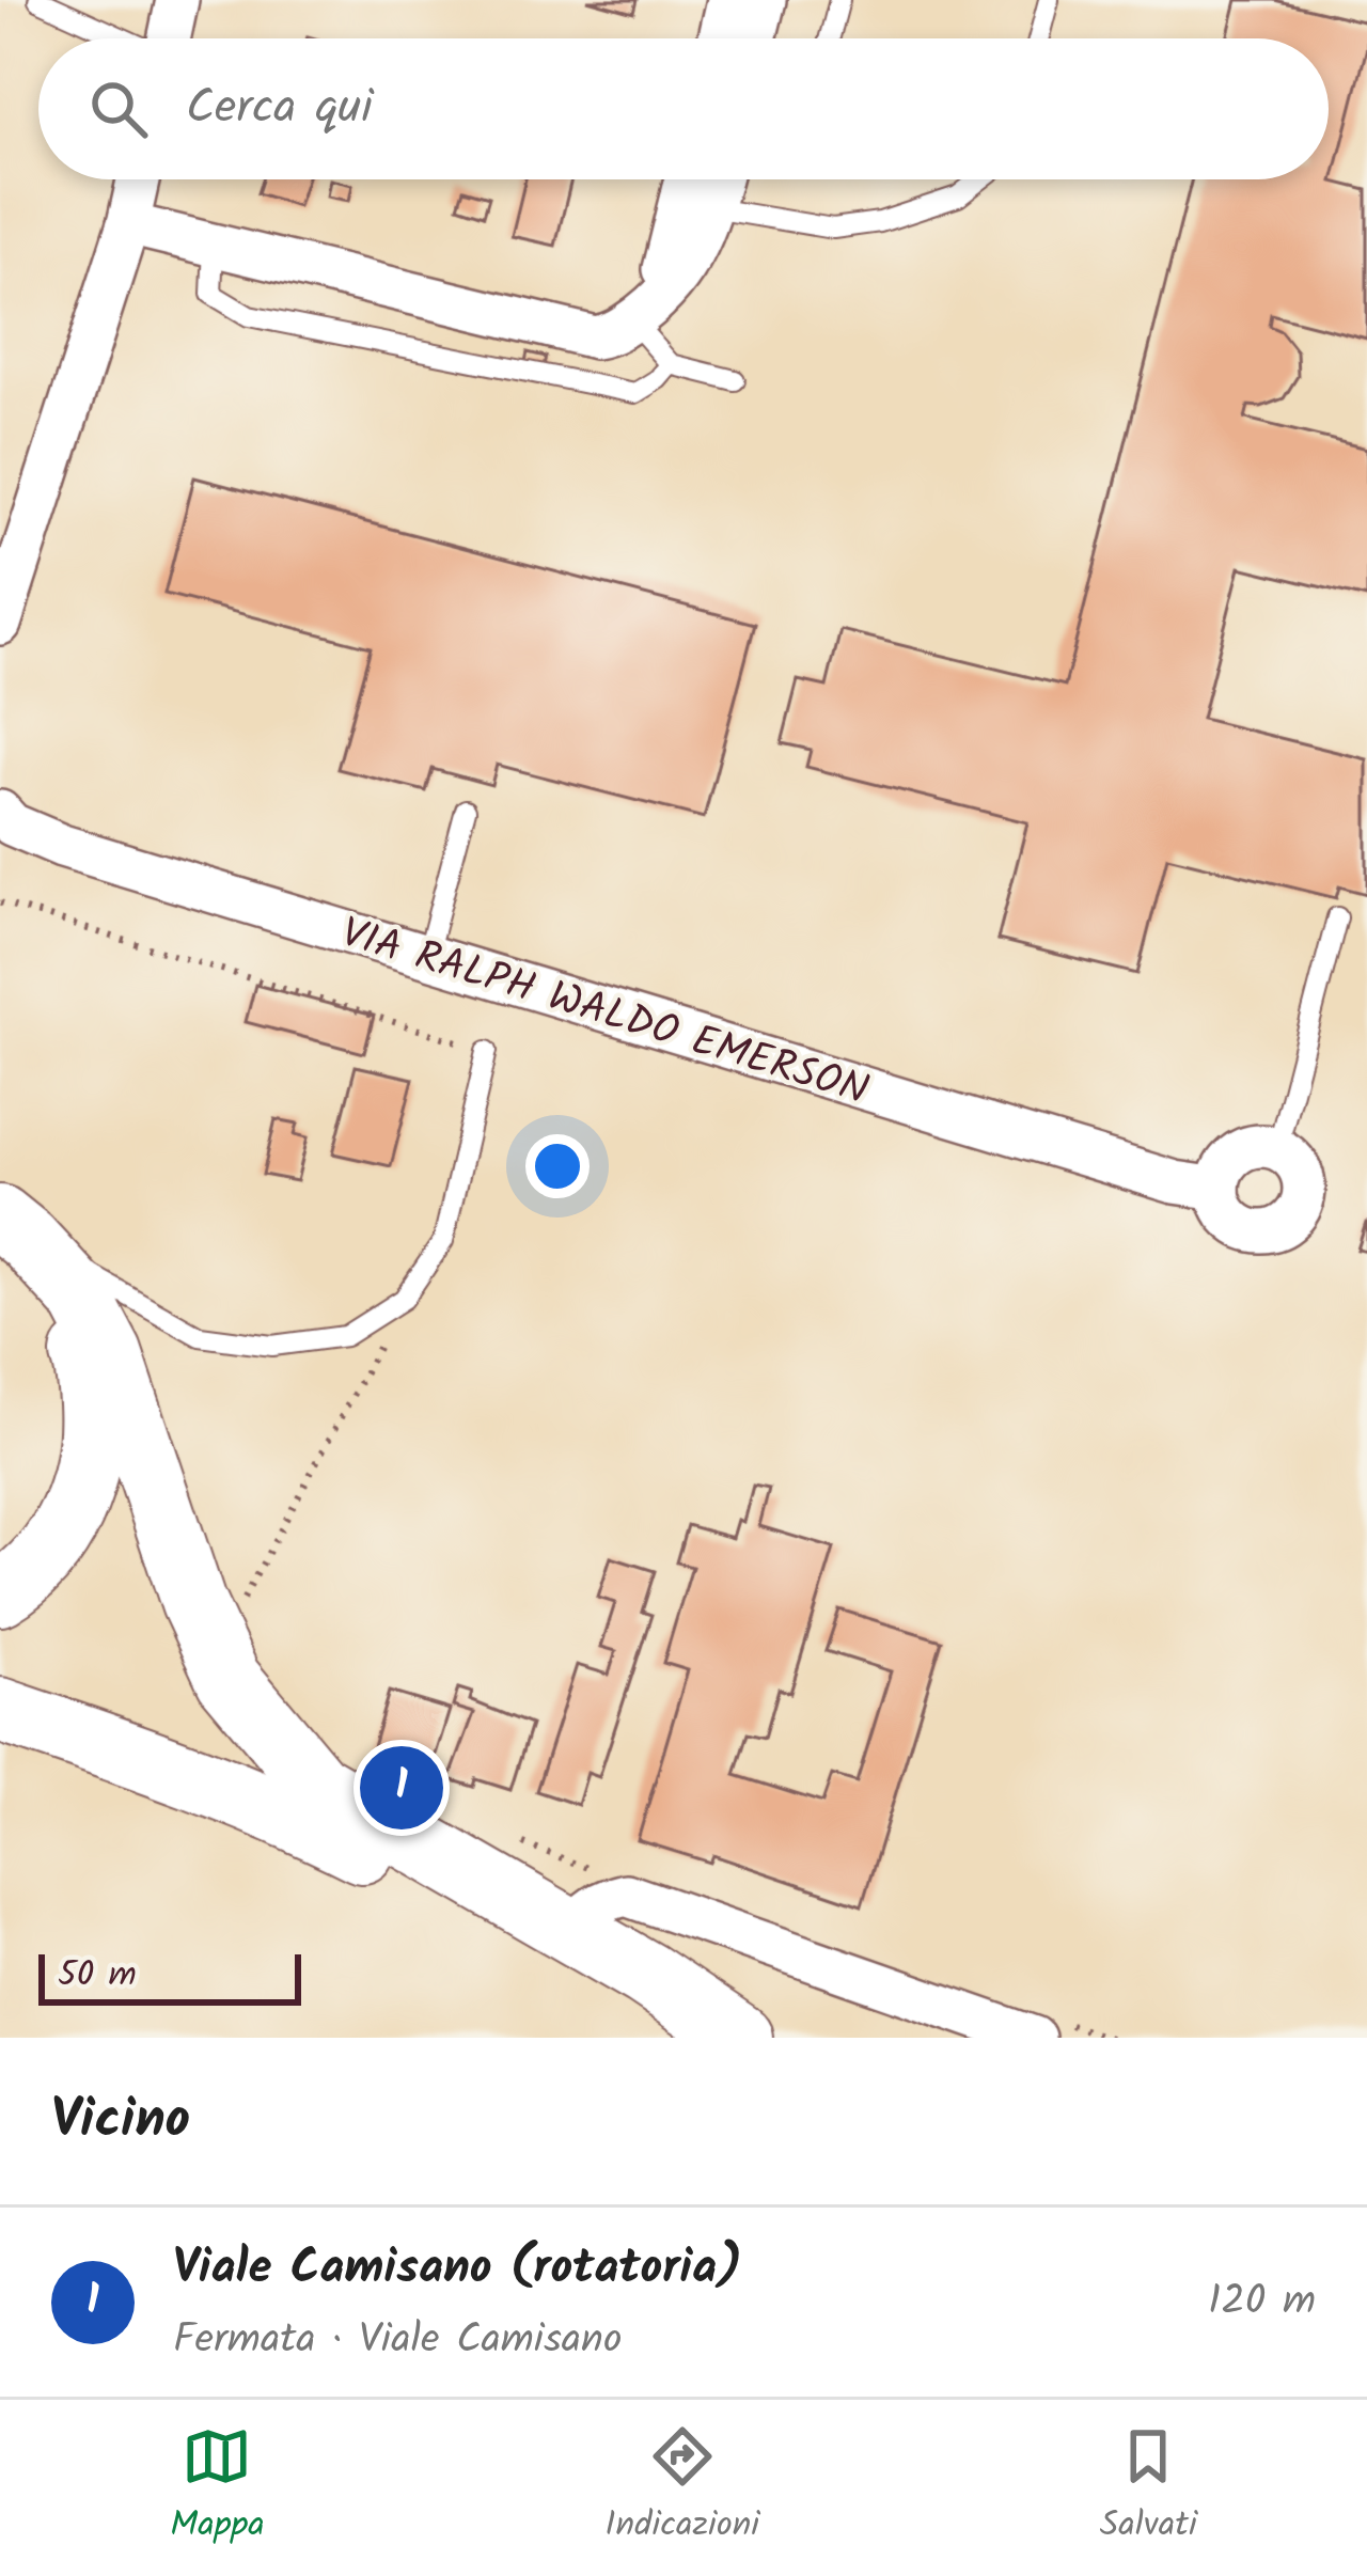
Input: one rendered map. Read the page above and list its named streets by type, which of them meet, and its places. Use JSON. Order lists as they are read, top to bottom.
{
  "streets": {
    "street": ["VIA RALPH WALDO EMERSON"]
  },
  "scale_bar": "50 m",
  "page": {
    "search": "Cerca qui",
    "pins": "1",
    "scale": "50 m",
    "heading": "Vicino",
    "list": [
      {
        "mark": "1",
        "name": "Viale Camisano (rotatoria)",
        "note": "Fermata · Viale Camisano",
        "value": "120 m"
      }
    ],
    "nav": ["Mappa", "Indicazioni", "Salvati"]
  }
}
